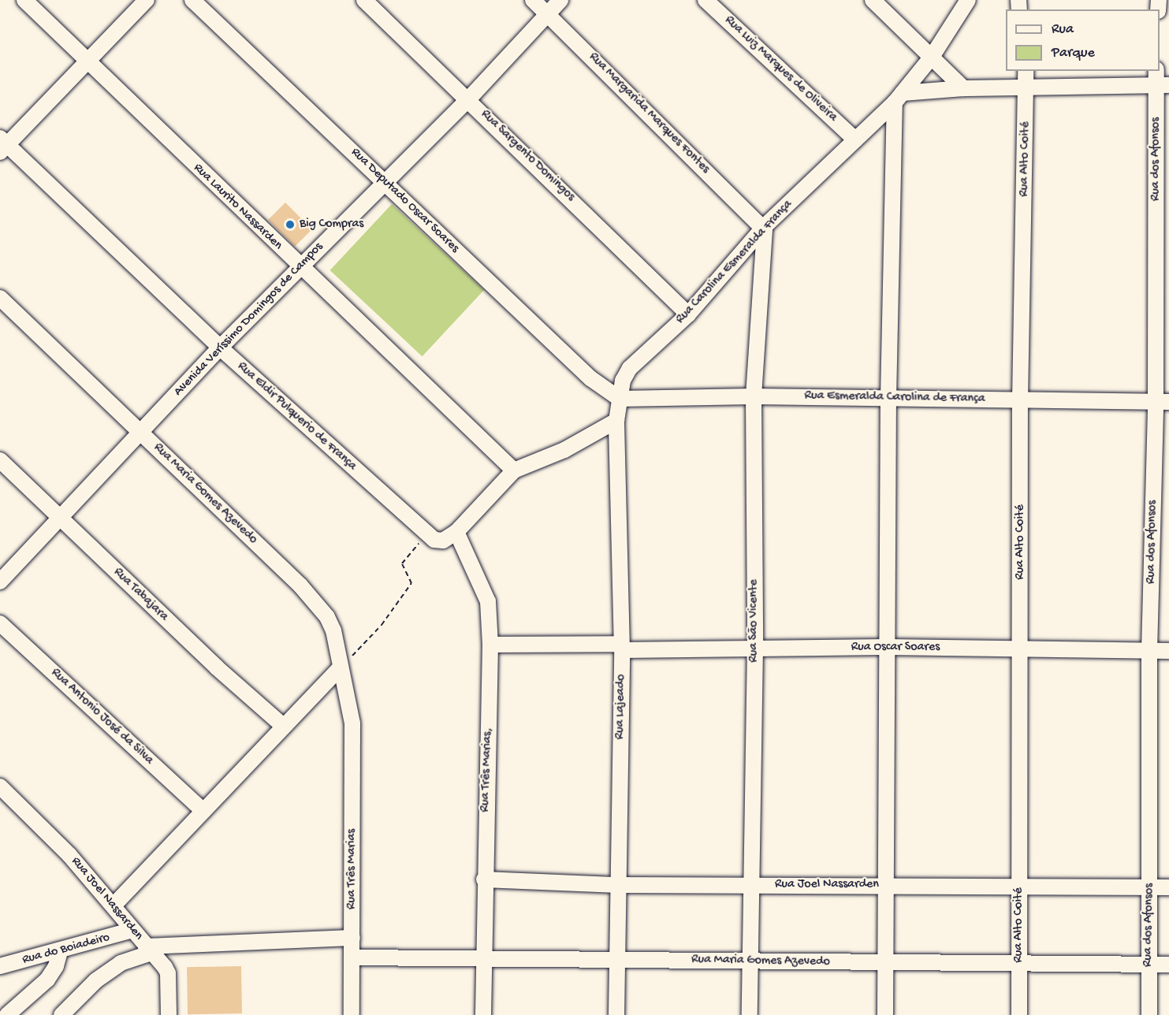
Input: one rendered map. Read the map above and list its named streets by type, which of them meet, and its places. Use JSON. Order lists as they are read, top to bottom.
{
  "streets": {
    "street": [
      "Rua Luiz Marques de Oliveira",
      "Rua Margarida Marques Fontes",
      "Rua Sargento Domingos",
      "Rua Alto Coité",
      "Rua dos Afonsos",
      "Rua Deputado Oscar Soares",
      "Rua Laurito Nassarden",
      "Rua Carolina Esmeralda França",
      "Avenida Veríssimo Domingos de Campos",
      "Rua Esmeralda Carolina de França",
      "Rua Eldir Pulquerio de França",
      "Rua Maria Gomes Azevedo",
      "Rua Tabajara",
      "Rua São Vicente",
      "Rua Oscar Soares",
      "Rua Lajeado",
      "Rua Antonio José da Silva",
      "Rua Três Marias,",
      "Rua Três Marias",
      "Rua Joel Nassarden",
      "Rua do Boiadeiro"
    ]
  },
  "crossings": [
    ["Rua Luiz Marques de Oliveira", "Rua Carolina Esmeralda França"],
    ["Rua Margarida Marques Fontes", "Rua Carolina Esmeralda França"],
    ["Rua Margarida Marques Fontes", "Avenida Veríssimo Domingos de Campos"],
    ["Rua Margarida Marques Fontes", "Rua São Vicente"],
    ["Rua Sargento Domingos", "Rua Carolina Esmeralda França"],
    ["Rua Sargento Domingos", "Avenida Veríssimo Domingos de Campos"],
    ["Rua Alto Coité", "Rua Esmeralda Carolina de França"],
    ["Rua Alto Coité", "Rua Maria Gomes Azevedo"],
    ["Rua Alto Coité", "Rua Oscar Soares"],
    ["Rua Alto Coité", "Rua Joel Nassarden"],
    ["Rua dos Afonsos", "Rua Esmeralda Carolina de França"],
    ["Rua dos Afonsos", "Rua Maria Gomes Azevedo"],
    ["Rua dos Afonsos", "Rua Oscar Soares"],
    ["Rua dos Afonsos", "Rua Joel Nassarden"],
    ["Rua Deputado Oscar Soares", "Rua Carolina Esmeralda França"],
    ["Rua Deputado Oscar Soares", "Avenida Veríssimo Domingos de Campos"],
    ["Rua Deputado Oscar Soares", "Rua Esmeralda Carolina de França"],
    ["Rua Deputado Oscar Soares", "Rua Lajeado"],
    ["Rua Laurito Nassarden", "Avenida Veríssimo Domingos de Campos"],
    ["Rua Carolina Esmeralda França", "Rua Esmeralda Carolina de França"],
    ["Rua Carolina Esmeralda França", "Rua São Vicente"],
    ["Rua Carolina Esmeralda França", "Rua Lajeado"],
    ["Avenida Veríssimo Domingos de Campos", "Rua Eldir Pulquerio de França"],
    ["Avenida Veríssimo Domingos de Campos", "Rua Maria Gomes Azevedo"],
    ["Avenida Veríssimo Domingos de Campos", "Rua Tabajara"],
    ["Rua Esmeralda Carolina de França", "Rua São Vicente"],
    ["Rua Esmeralda Carolina de França", "Rua Lajeado"],
    ["Rua Maria Gomes Azevedo", "Rua São Vicente"],
    ["Rua Maria Gomes Azevedo", "Rua Lajeado"],
    ["Rua Maria Gomes Azevedo", "Rua Três Marias,"],
    ["Rua Maria Gomes Azevedo", "Rua Três Marias"],
    ["Rua São Vicente", "Rua Oscar Soares"],
    ["Rua São Vicente", "Rua Joel Nassarden"],
    ["Rua Oscar Soares", "Rua Lajeado"],
    ["Rua Oscar Soares", "Rua Três Marias,"],
    ["Rua Lajeado", "Rua Joel Nassarden"],
    ["Rua Três Marias,", "Rua Joel Nassarden"],
    ["Rua Três Marias", "Rua Joel Nassarden"],
    ["Rua Joel Nassarden", "Rua do Boiadeiro"]
  ],
  "places": ["Big Compras"],
  "legend": ["Rua", "Parque"]
}
